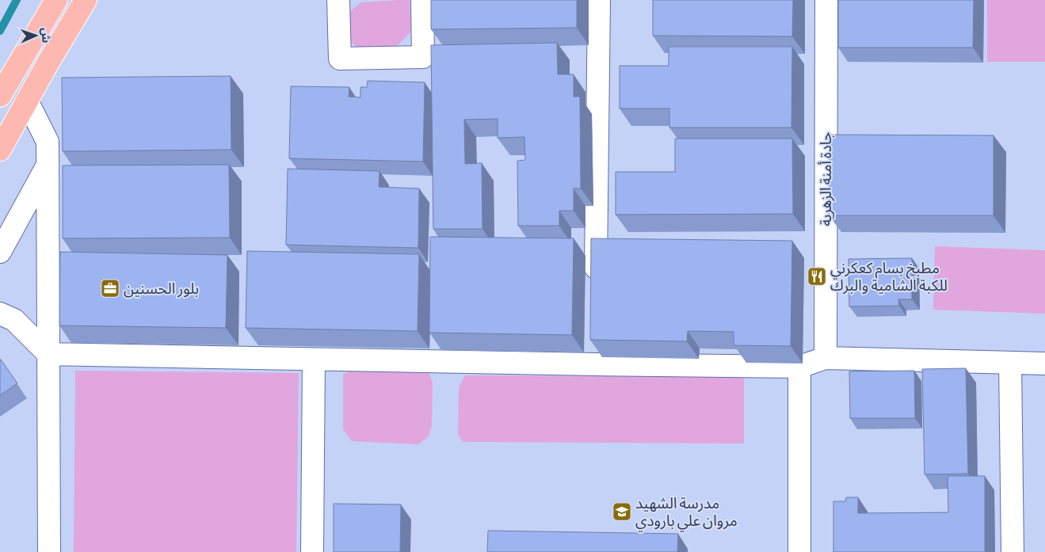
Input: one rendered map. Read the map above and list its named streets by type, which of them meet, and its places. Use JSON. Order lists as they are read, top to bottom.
{
  "streets": {
    "street": ["جادة أمنة الزهرية"]
  },
  "places": {
    "restaurant": ["مطبخ بسام كعكرني للكبة الشامية والبرك"],
    "office": ["بلور الحسنين"],
    "school or university": ["مدرسة الشهيد مروان علي بارودي"]
  },
  "north": "right"
}
